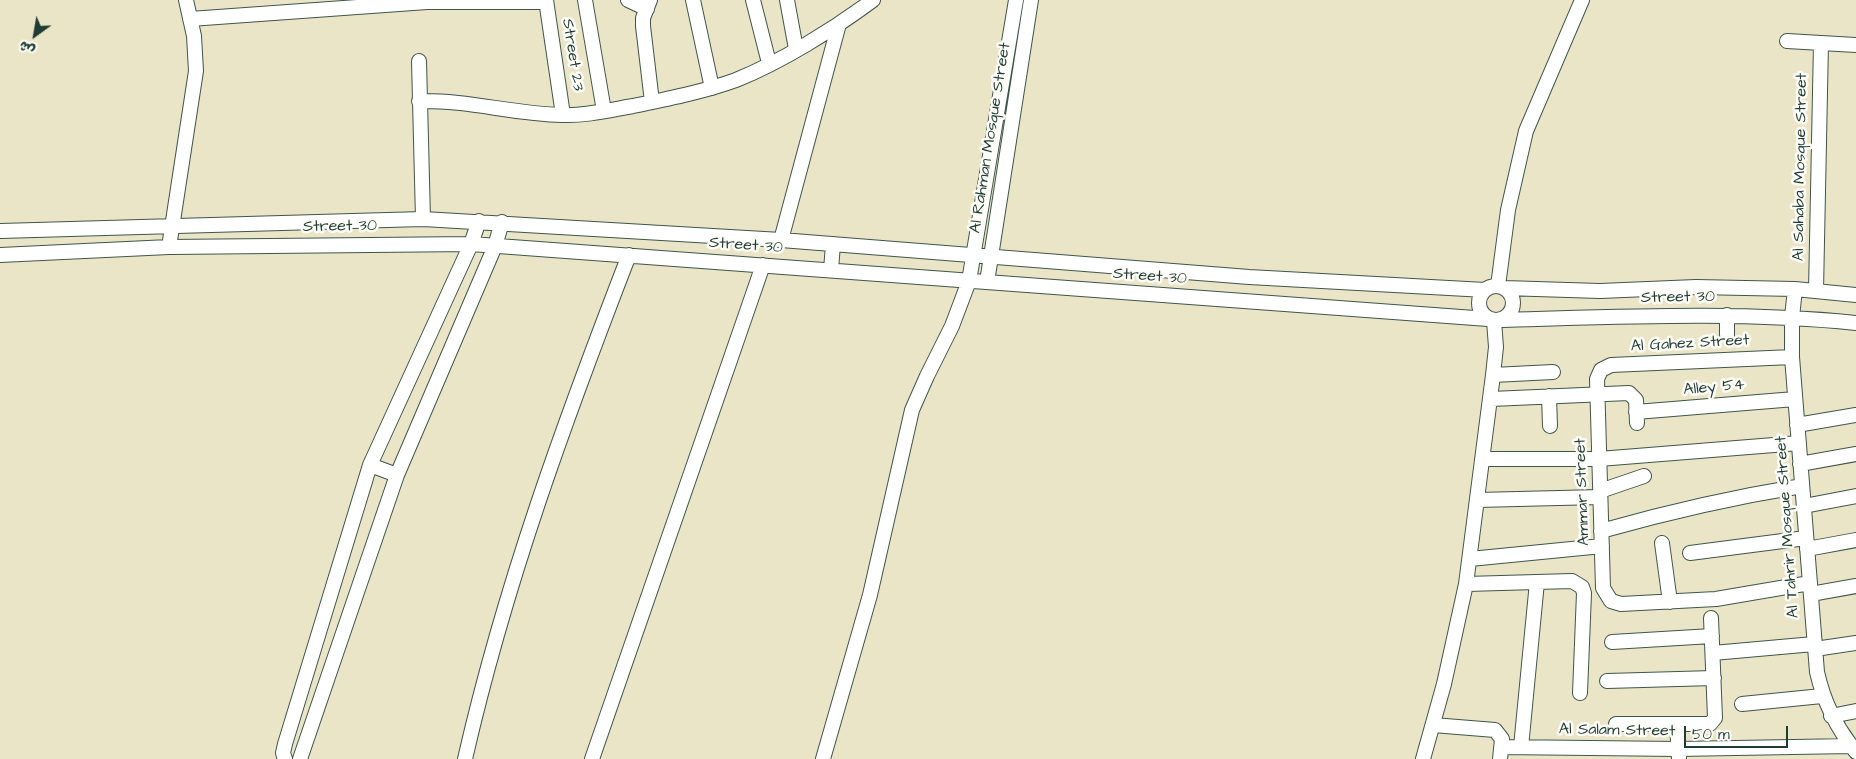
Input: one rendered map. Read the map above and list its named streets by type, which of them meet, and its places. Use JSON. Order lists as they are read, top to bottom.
{
  "streets": {
    "street": [
      "Street 23",
      "Al Rahman Mosque Street",
      "Al Sahaba Mosque Street",
      "Street 30",
      "Al Gahez Street",
      "Alley 54",
      "Ammar Street",
      "Al Tahrir Mosque Street",
      "Al Salam Street"
    ]
  },
  "crossings": [
    ["Al Rahman Mosque Street", "Street 30"],
    ["Al Sahaba Mosque Street", "Street 30"],
    ["Street 30", "Al Tahrir Mosque Street"],
    ["Al Gahez Street", "Ammar Street"],
    ["Al Gahez Street", "Al Tahrir Mosque Street"],
    ["Alley 54", "Ammar Street"],
    ["Alley 54", "Al Tahrir Mosque Street"],
    ["Al Tahrir Mosque Street", "Al Salam Street"]
  ],
  "scale_bar": "50 m",
  "north": "bottom left"
}
